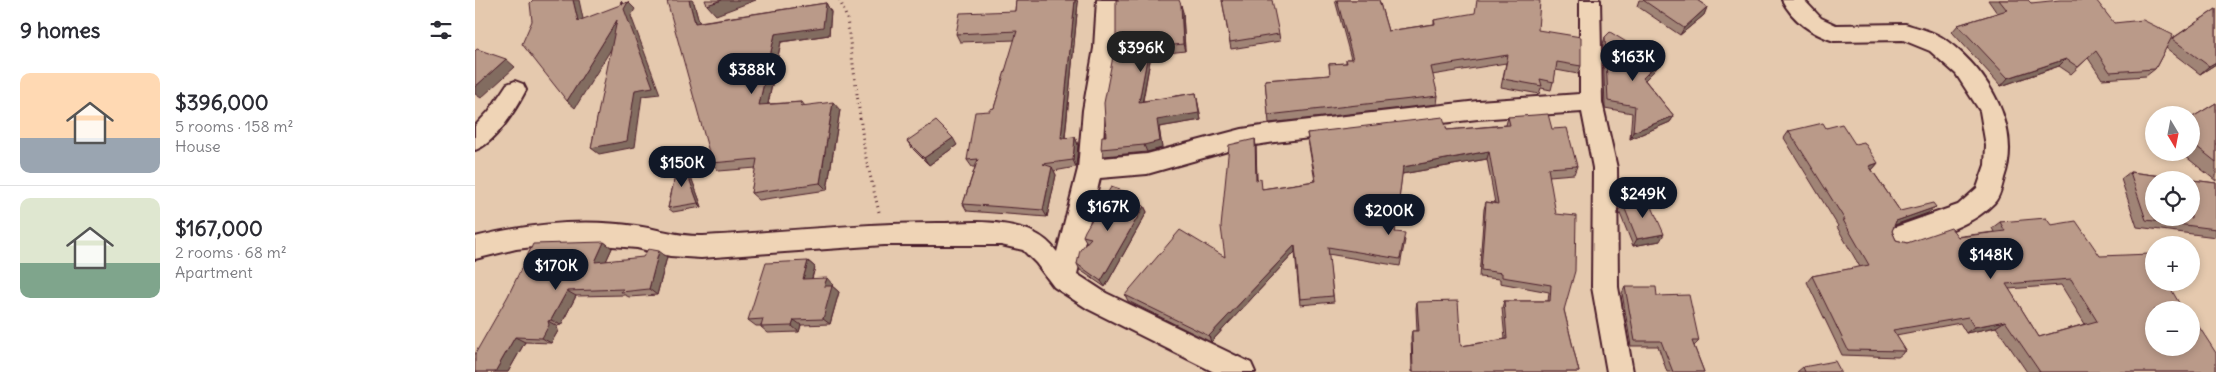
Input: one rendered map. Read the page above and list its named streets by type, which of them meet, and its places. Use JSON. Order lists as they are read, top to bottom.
{
  "north": "bottom",
  "page": {
    "heading": "9 homes",
    "price": [
      "$396K",
      "$163K",
      "$388K",
      "$150K",
      "$249K",
      "$167K",
      "$200K",
      "$148K",
      "$170K"
    ],
    "list": [
      {
        "name": "$396,000",
        "note": "5 rooms · 158 m² · House"
      },
      {
        "name": "$167,000",
        "note": "2 rooms · 68 m² · Apartment"
      }
    ],
    "map_buttons": ["+", "−"]
  }
}
